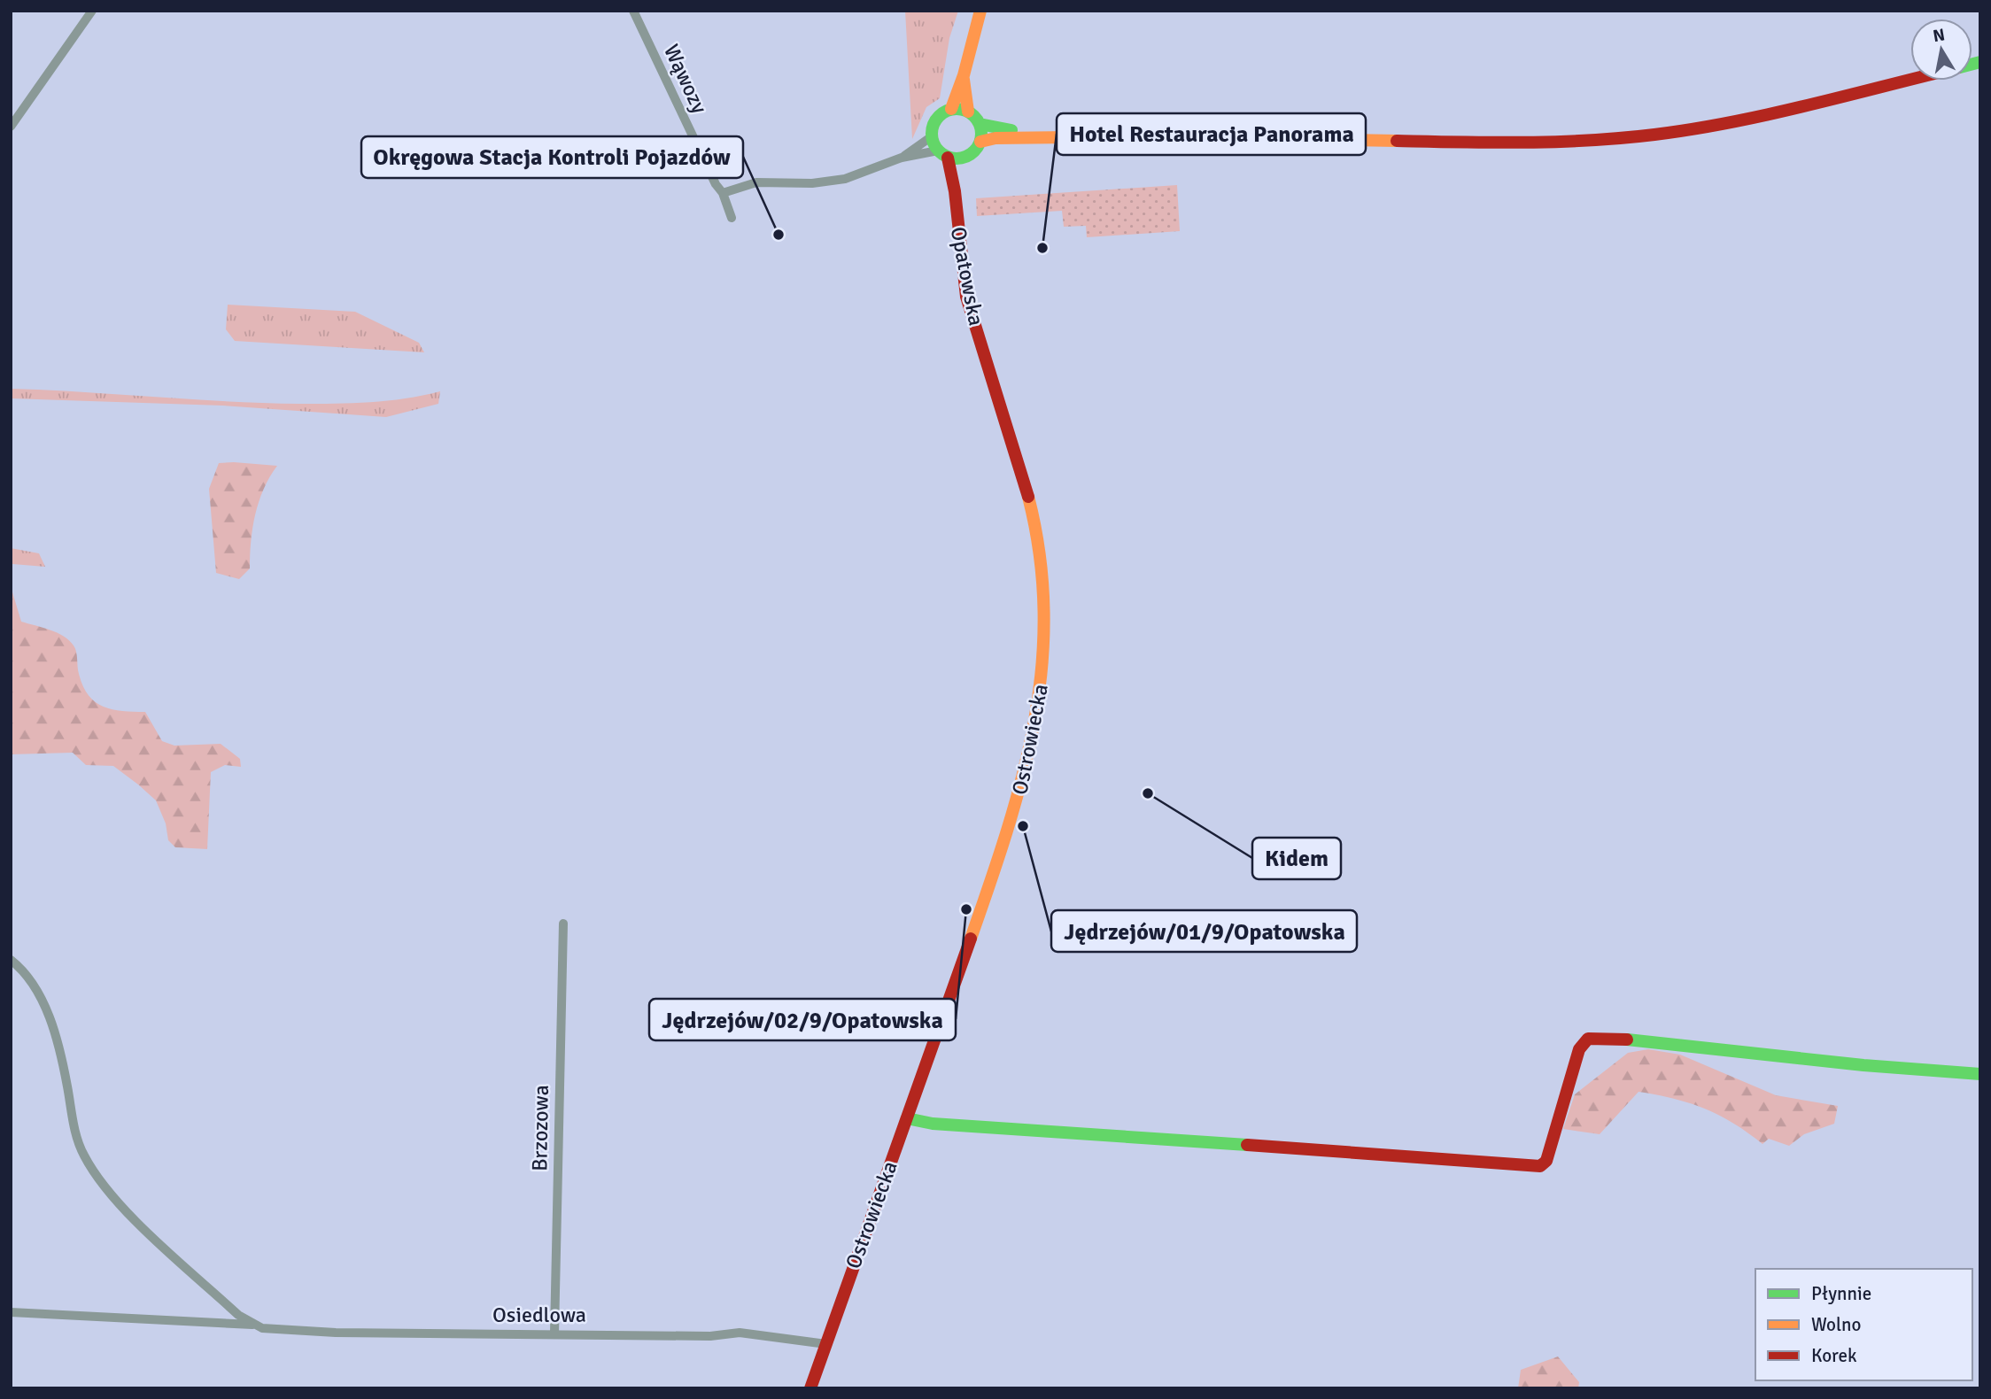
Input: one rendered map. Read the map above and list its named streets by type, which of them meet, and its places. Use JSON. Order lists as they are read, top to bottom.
{
  "streets": {
    "main road": ["Opatowska", "Ostrowiecka"],
    "street": ["Wąwozy", "Brzozowa", "Osiedlowa"]
  },
  "crossings": [
    ["Opatowska", "Ostrowiecka"],
    ["Ostrowiecka", "Osiedlowa"],
    ["Brzozowa", "Osiedlowa"]
  ],
  "places": [
    "Okręgowa Stacja Kontroli Pojazdów",
    "Hotel Restauracja Panorama",
    "Kidem",
    "Jędrzejów/01/9/Opatowska",
    "Jędrzejów/02/9/Opatowska"
  ],
  "legend": ["Płynnie", "Wolno", "Korek"],
  "north": "top"
}
